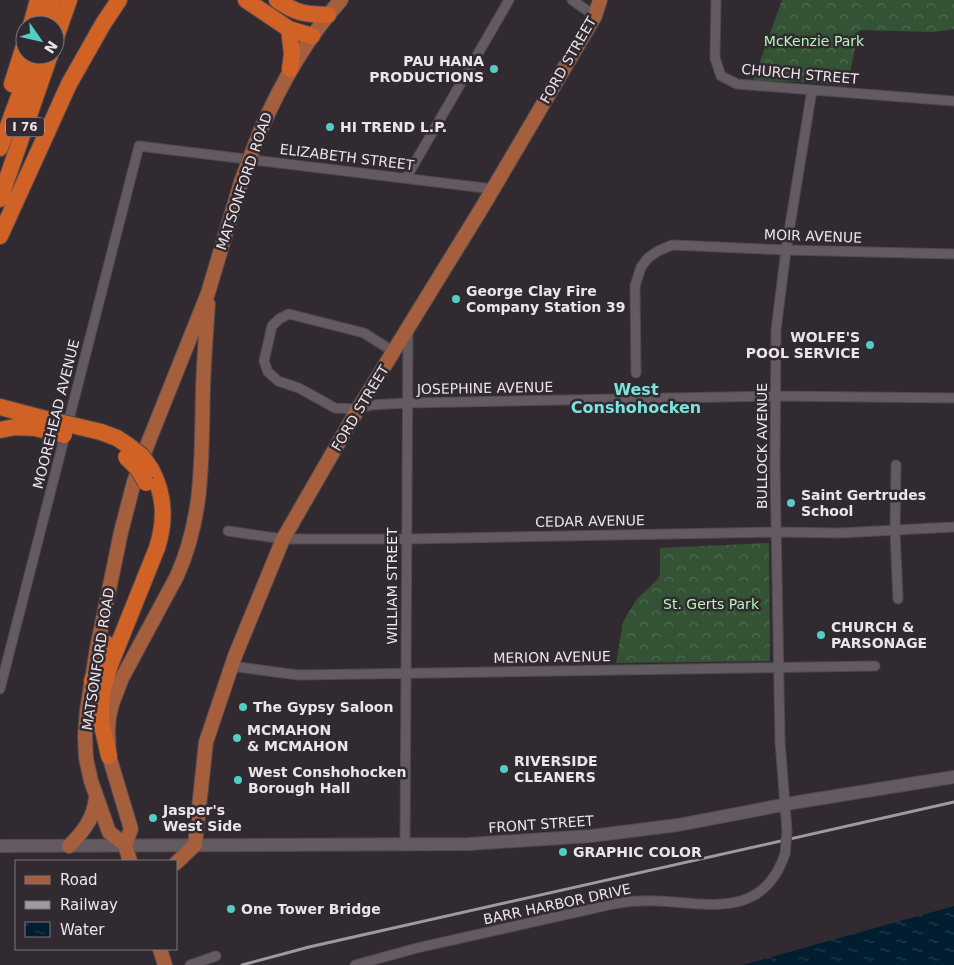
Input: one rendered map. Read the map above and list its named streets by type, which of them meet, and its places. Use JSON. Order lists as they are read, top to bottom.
{
  "streets": {
    "highway": ["I 76"],
    "main road": ["FORD STREET", "MATSONFORD ROAD", "FRONT STREET"],
    "street": [
      "CHURCH STREET",
      "ELIZABETH STREET",
      "MOIR AVENUE",
      "JOSEPHINE AVENUE",
      "MOOREHEAD AVENUE",
      "BULLOCK AVENUE",
      "CEDAR AVENUE",
      "WILLIAM STREET",
      "MERION AVENUE",
      "BARR HARBOR DRIVE"
    ]
  },
  "crossings": [
    ["FORD STREET", "ELIZABETH STREET"],
    ["FORD STREET", "JOSEPHINE AVENUE"],
    ["FORD STREET", "CEDAR AVENUE"],
    ["FORD STREET", "WILLIAM STREET"],
    ["FORD STREET", "MERION AVENUE"],
    ["FORD STREET", "FRONT STREET"],
    ["CHURCH STREET", "BULLOCK AVENUE"],
    ["ELIZABETH STREET", "MOOREHEAD AVENUE"],
    ["MATSONFORD ROAD", "FRONT STREET"],
    ["MOIR AVENUE", "BULLOCK AVENUE"],
    ["JOSEPHINE AVENUE", "BULLOCK AVENUE"],
    ["JOSEPHINE AVENUE", "WILLIAM STREET"],
    ["BULLOCK AVENUE", "CEDAR AVENUE"],
    ["BULLOCK AVENUE", "MERION AVENUE"],
    ["BULLOCK AVENUE", "FRONT STREET"],
    ["BULLOCK AVENUE", "BARR HARBOR DRIVE"],
    ["CEDAR AVENUE", "WILLIAM STREET"],
    ["WILLIAM STREET", "MERION AVENUE"],
    ["WILLIAM STREET", "FRONT STREET"],
    ["FRONT STREET", "BARR HARBOR DRIVE"]
  ],
  "districts": ["West Conshohocken"],
  "parks": ["McKenzie Park", "St. Gerts Park"],
  "places": [
    "PAU HANA PRODUCTIONS",
    "HI TREND L.P.",
    "George Clay Fire Company Station 39",
    "WOLFE'S POOL SERVICE",
    "Saint Gertrudes School",
    "CHURCH & PARSONAGE",
    "The Gypsy Saloon",
    "MCMAHON & MCMAHON",
    "RIVERSIDE CLEANERS",
    "West Conshohocken Borough Hall",
    "Jasper's West Side",
    "GRAPHIC COLOR",
    "One Tower Bridge"
  ],
  "legend": ["Road", "Railway", "Water"],
  "north": "bottom right"
}
